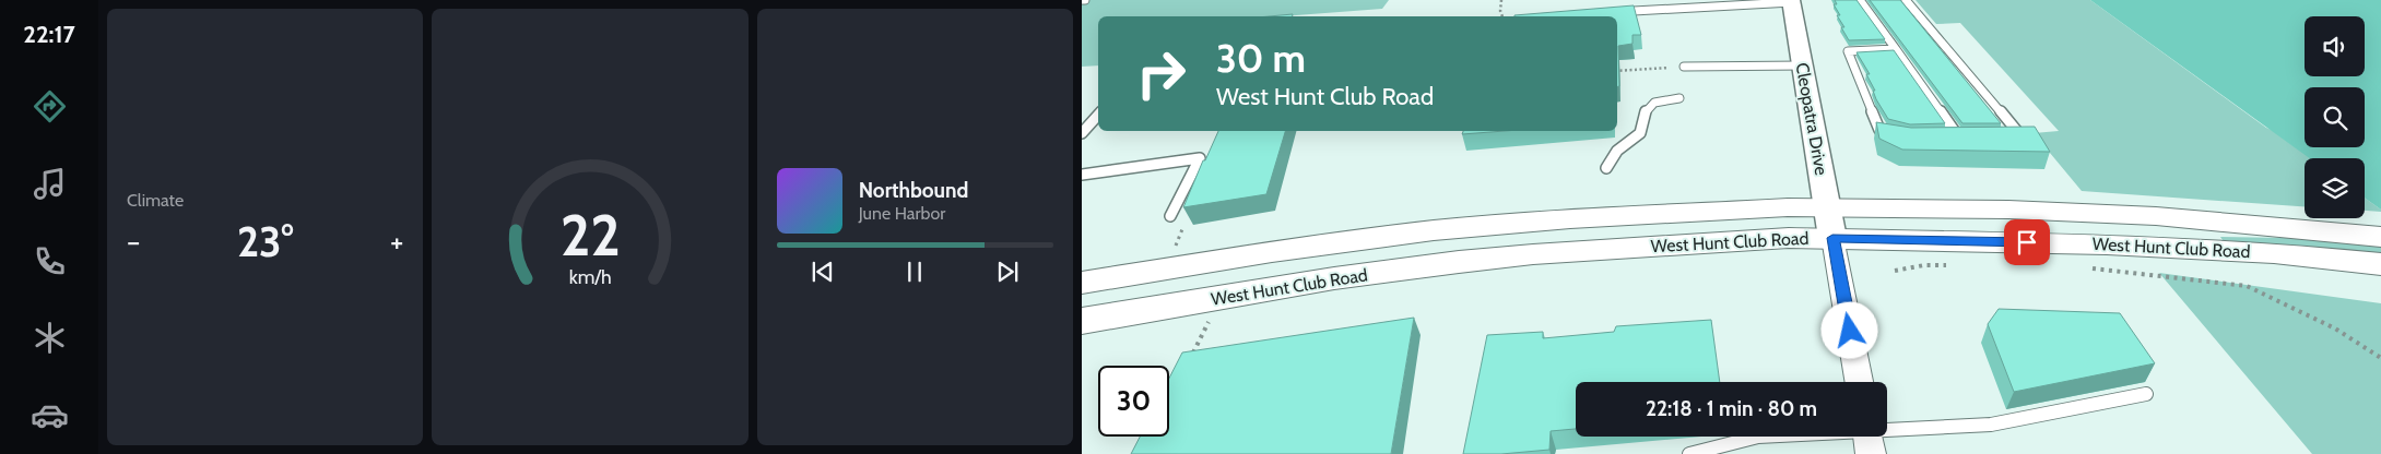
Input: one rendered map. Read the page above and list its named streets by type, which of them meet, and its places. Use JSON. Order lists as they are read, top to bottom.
{
  "streets": {
    "main road": ["West Hunt Club Road"],
    "street": ["Cleopatra Drive"]
  },
  "crossings": [
    ["Cleopatra Drive", "West Hunt Club Road"]
  ],
  "page": {
    "tabs": "22:17",
    "tile": "Climate",
    "turn": ["30 m", "West Hunt Club Road"],
    "song": ["Northbound", "June Harbor"],
    "heat": ["−", "23°", "+"],
    "limit": "30",
    "trip": "22:18 · 1 min · 80 m",
    "gauge": ["22", "km/h"]
  }
}
